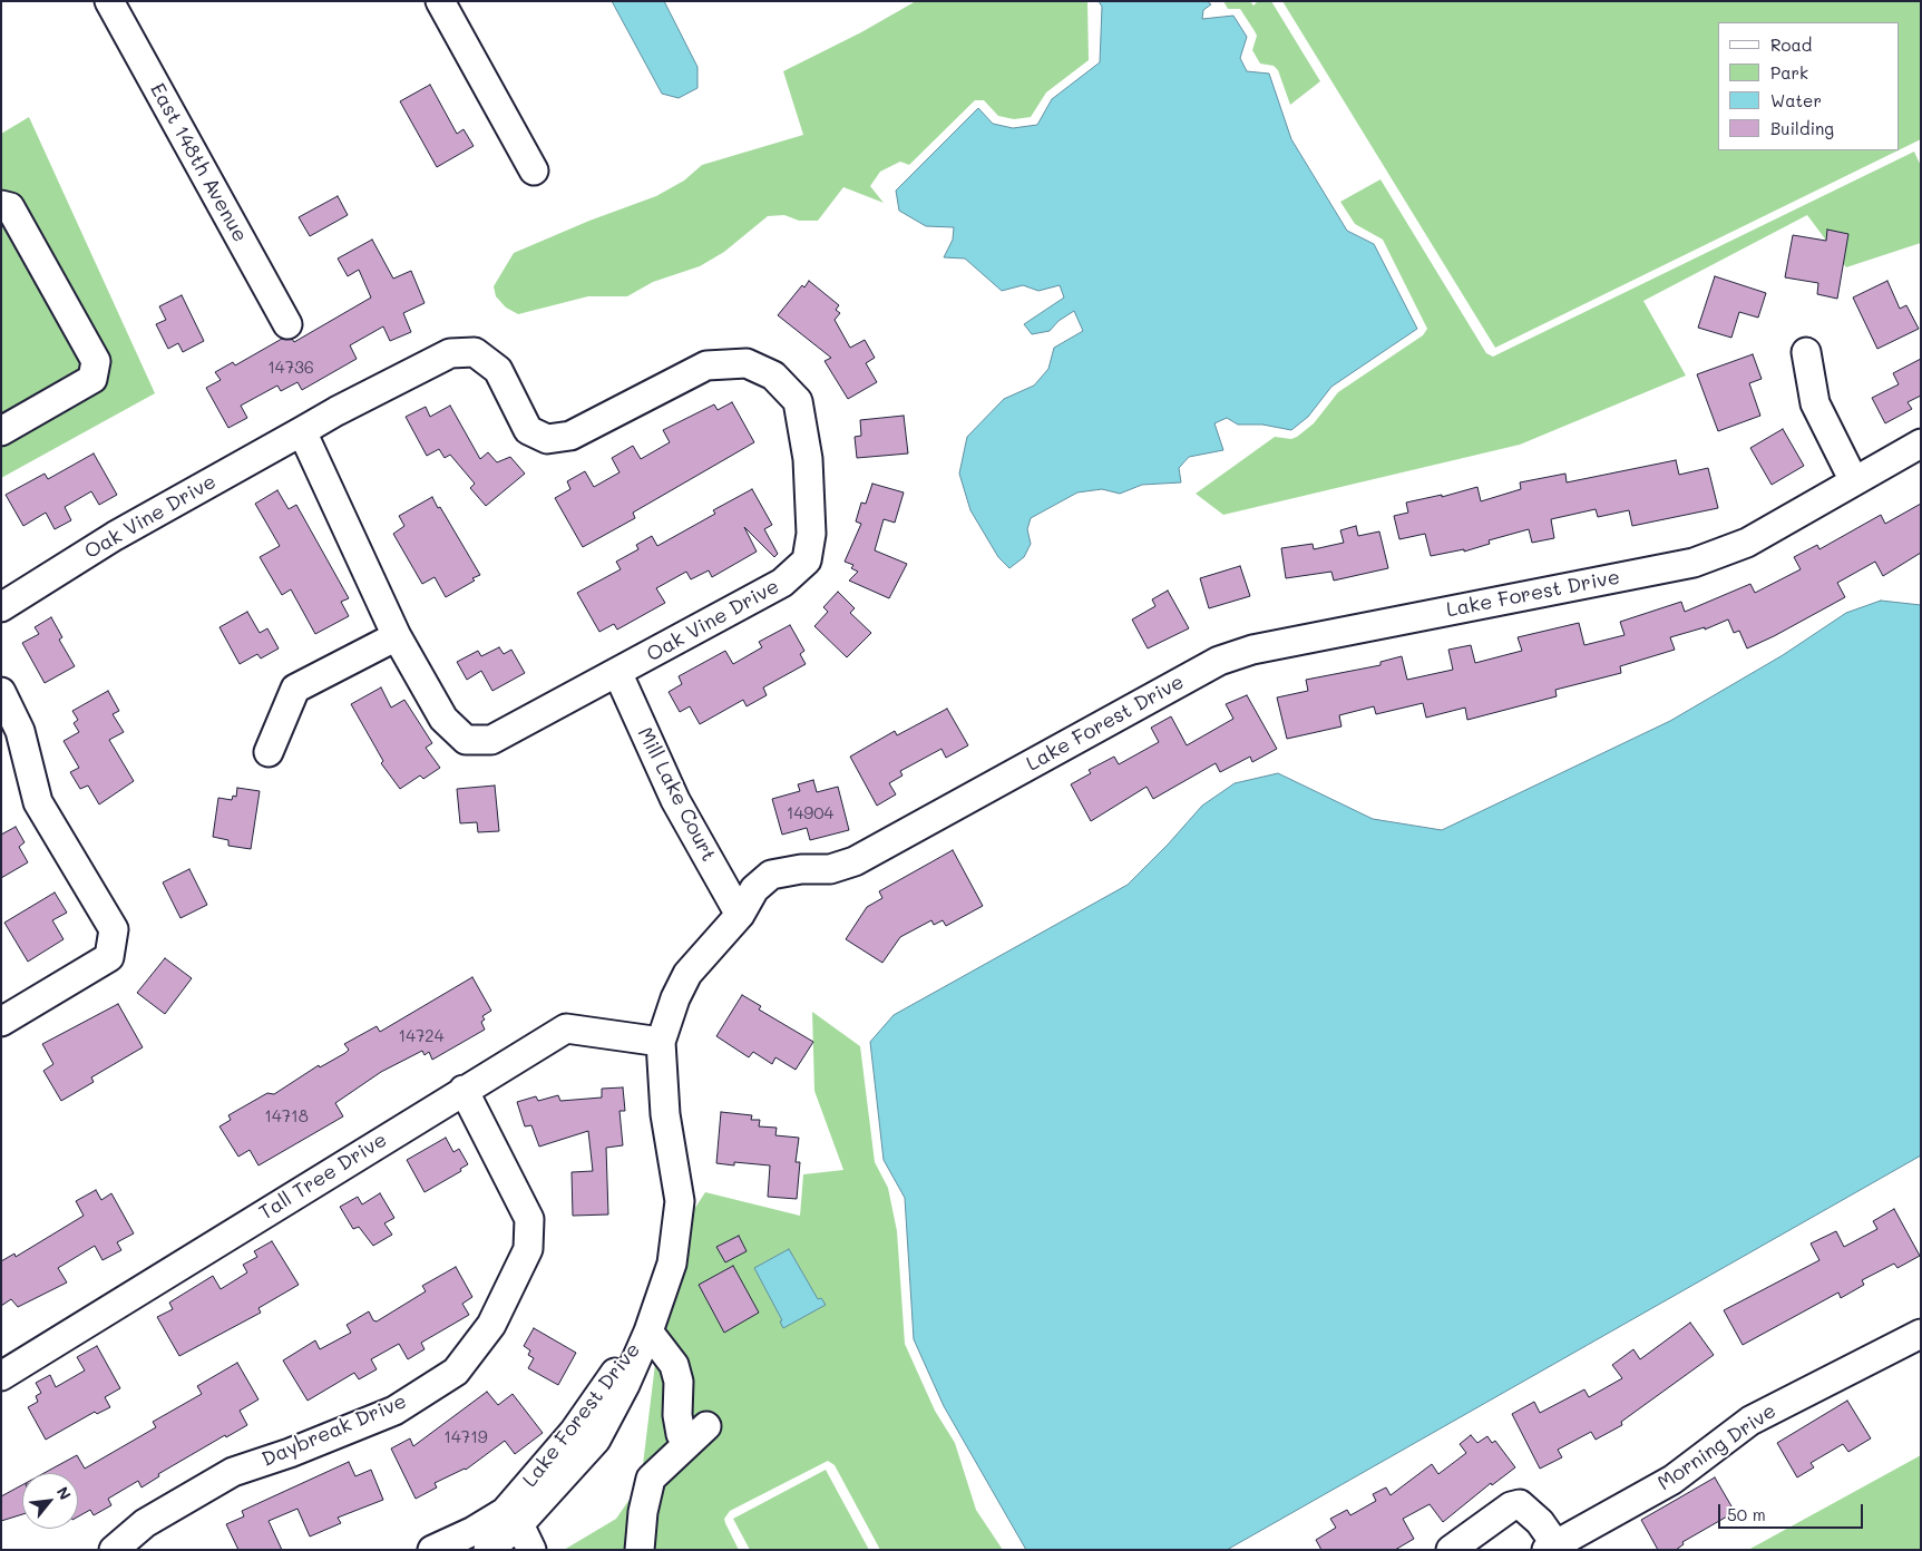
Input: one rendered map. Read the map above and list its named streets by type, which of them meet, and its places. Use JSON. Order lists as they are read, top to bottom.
{
  "streets": {
    "street": [
      "East 148th Avenue",
      "Oak Vine Drive",
      "Lake Forest Drive",
      "Mill Lake Court",
      "Tall Tree Drive",
      "Daybreak Drive",
      "Morning Drive"
    ]
  },
  "crossings": [
    ["Oak Vine Drive", "Mill Lake Court"],
    ["Lake Forest Drive", "Mill Lake Court"],
    ["Lake Forest Drive", "Tall Tree Drive"],
    ["Tall Tree Drive", "Daybreak Drive"]
  ],
  "house_numbers": [
    "14736",
    "14904",
    "14724",
    "14718",
    "14719"
  ],
  "legend": [
    "Road",
    "Park",
    "Water",
    "Building"
  ],
  "scale_bar": "50 m",
  "north": "top right"
}
